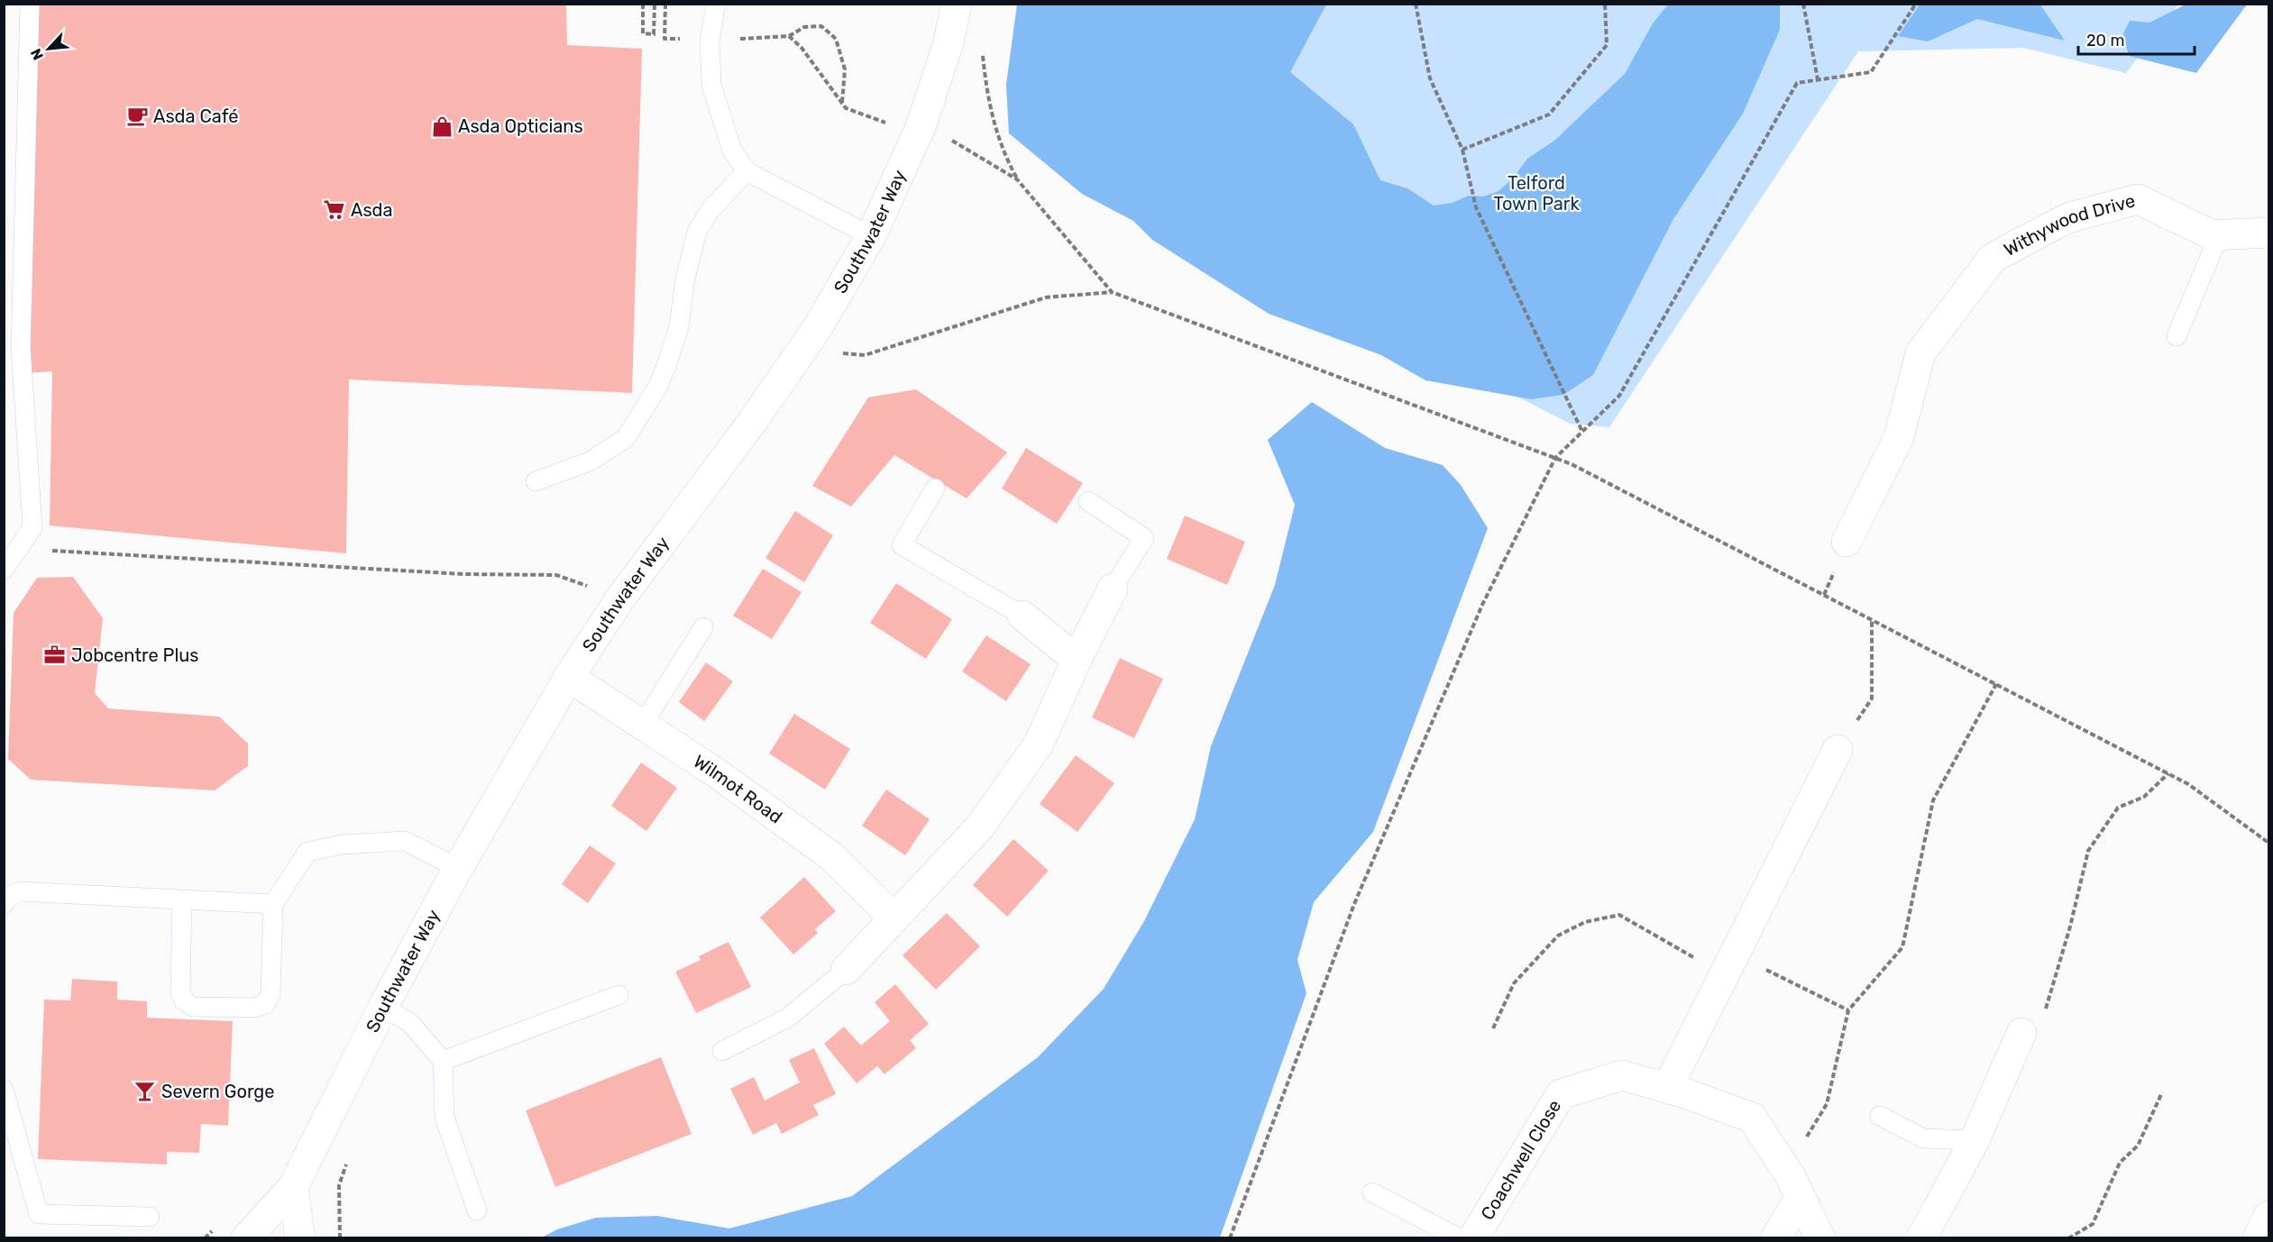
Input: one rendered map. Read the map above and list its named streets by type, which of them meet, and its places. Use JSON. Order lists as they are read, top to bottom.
{
  "streets": {
    "street": [
      "Withywood Drive",
      "Southwater Way",
      "Wilmot Road",
      "Coachwell Close"
    ]
  },
  "crossings": [
    ["Southwater Way", "Wilmot Road"]
  ],
  "parks": ["Telford Town Park"],
  "places": {
    "cafe": ["Asda Café"],
    "shop": ["Asda Opticians"],
    "supermarket": ["Asda"],
    "office": ["Jobcentre Plus"],
    "bar": ["Severn Gorge"]
  },
  "scale_bar": "20 m",
  "north": "bottom left"
}
